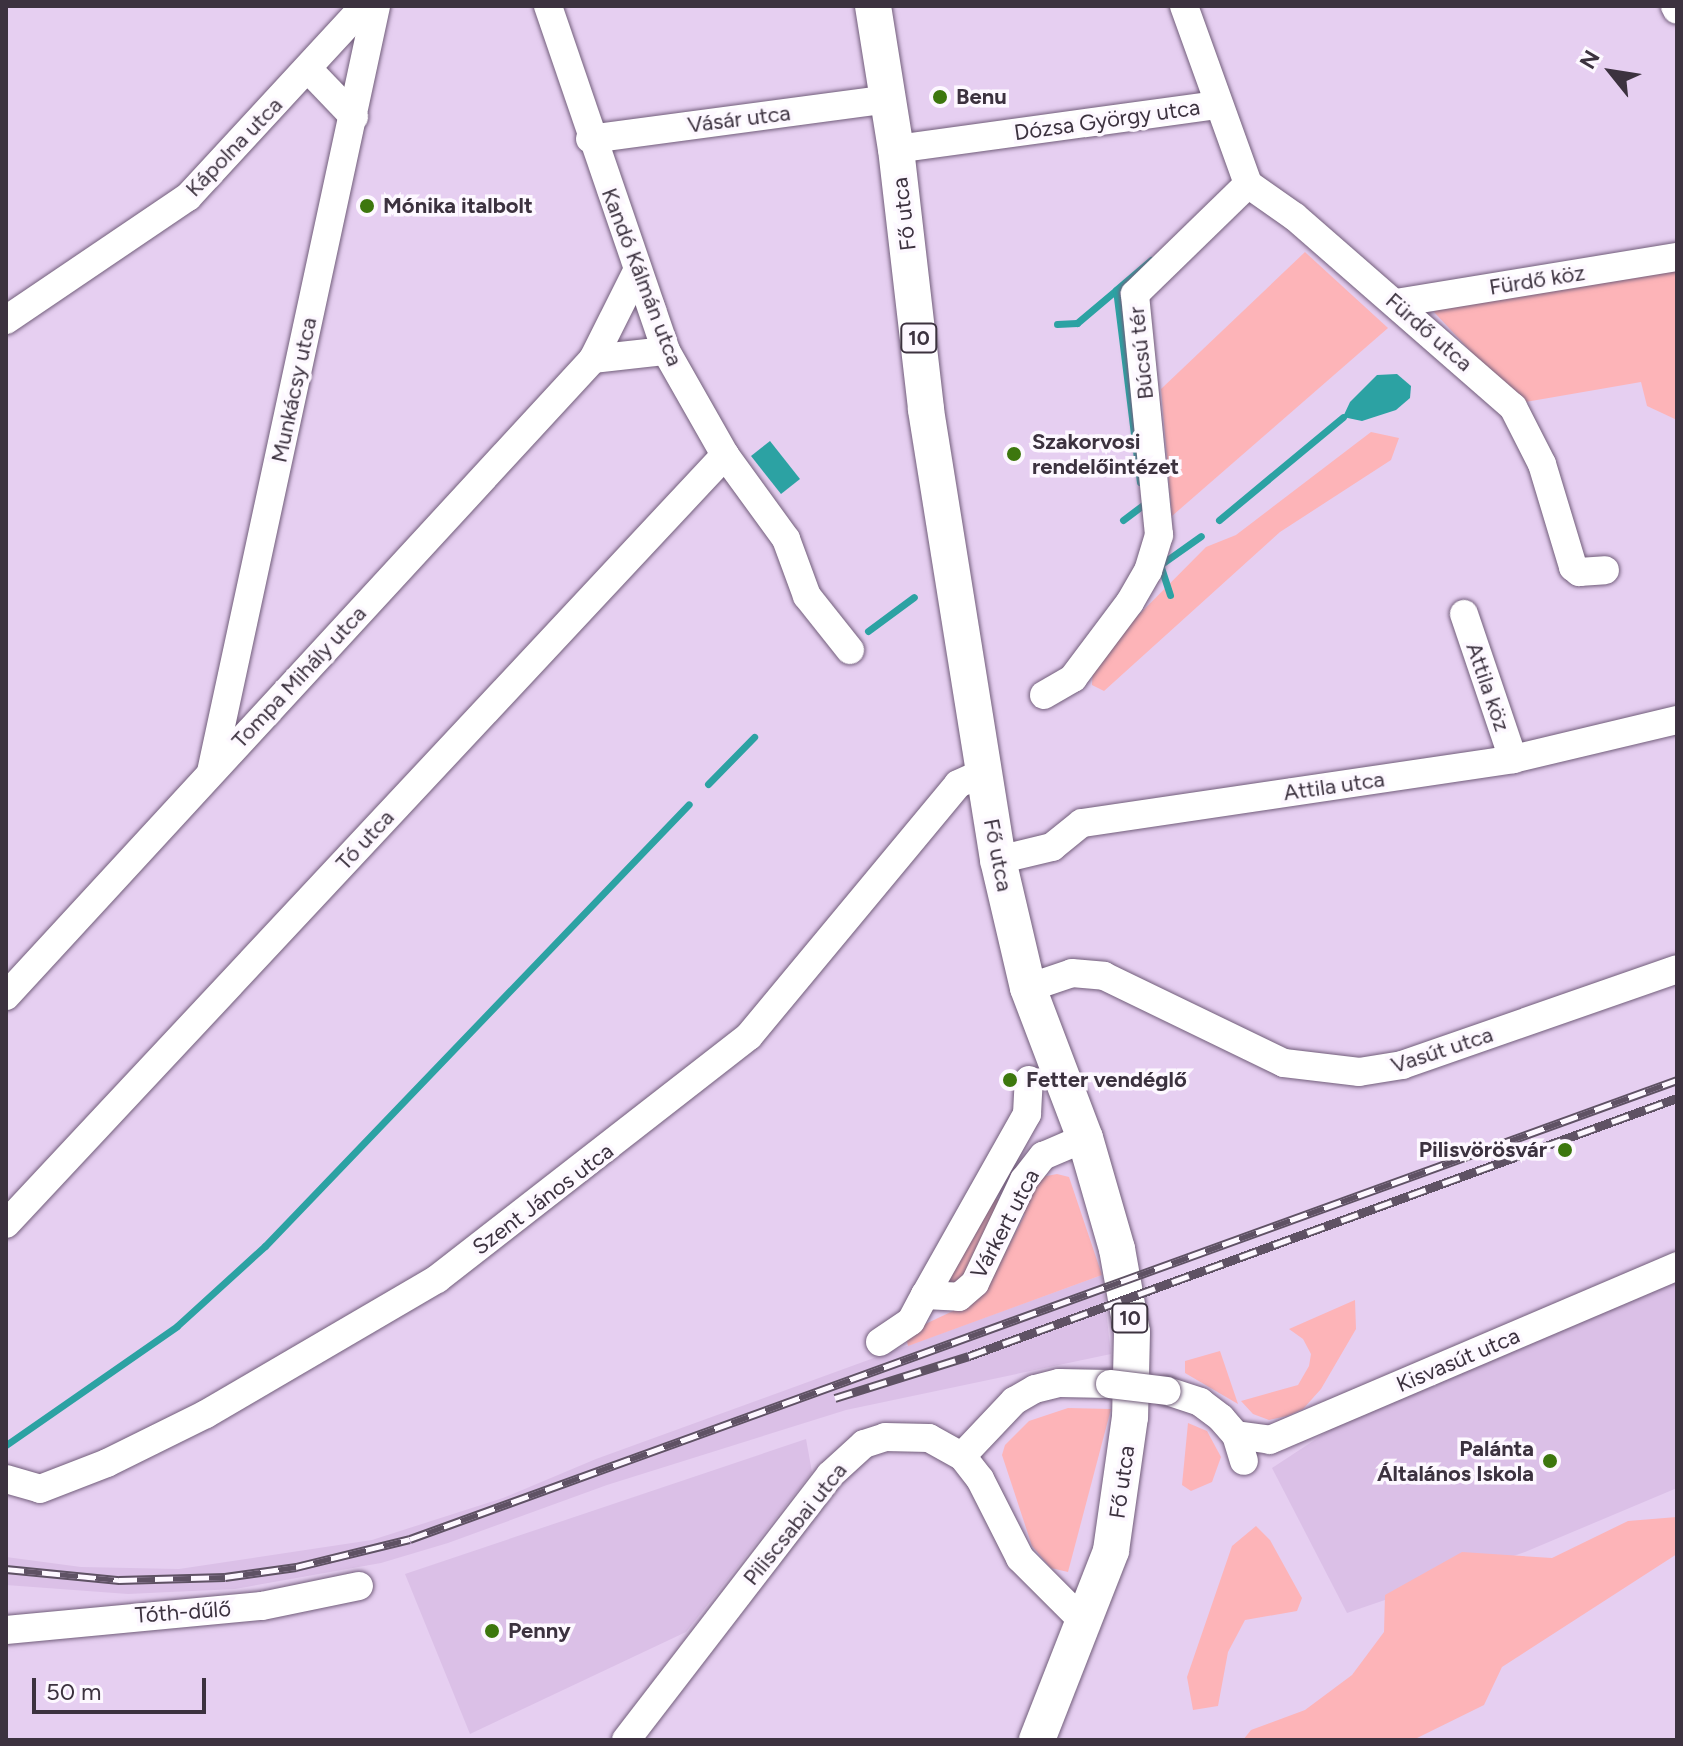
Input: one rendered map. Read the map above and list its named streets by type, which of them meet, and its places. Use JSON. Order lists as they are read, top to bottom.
{
  "streets": {
    "main road": ["Fő utca", "10"],
    "street": [
      "Vásár utca",
      "Dózsa György utca",
      "Kápolna utca",
      "Kandó Kálmán utca",
      "Fürdő köz",
      "Fürdő utca",
      "Búcsú tér",
      "Munkácsy utca",
      "Tompa Mihály utca",
      "Attila köz",
      "Attila utca",
      "Tó utca",
      "Vasút utca",
      "Szent János utca",
      "Várkert utca",
      "Kisvasút utca",
      "Piliscsabai utca",
      "Tóth-dűlő"
    ]
  },
  "crossings": [
    ["Vásár utca", "Fő utca"],
    ["Vásár utca", "Kandó Kálmán utca"],
    ["Dózsa György utca", "Fő utca"],
    ["Dózsa György utca", "Fürdő utca"],
    ["Fő utca", "Attila utca"],
    ["Fő utca", "Vasút utca"],
    ["Fő utca", "Szent János utca"],
    ["Fő utca", "Várkert utca"],
    ["Fő utca", "Piliscsabai utca"],
    ["Kandó Kálmán utca", "Tompa Mihály utca"],
    ["Kandó Kálmán utca", "Tó utca"],
    ["Fürdő köz", "Fürdő utca"],
    ["Fürdő utca", "Búcsú tér"],
    ["Munkácsy utca", "Tompa Mihály utca"],
    ["Attila köz", "Attila utca"],
    ["Kisvasút utca", "Piliscsabai utca"]
  ],
  "places": [
    "Benu",
    "Mónika italbolt",
    "Szakorvosi rendelőintézet",
    "Fetter vendéglő",
    "Pilisvörösvár",
    "Palánta Általános Iskola",
    "Penny"
  ],
  "scale_bar": "50 m",
  "north": "top left"
}
